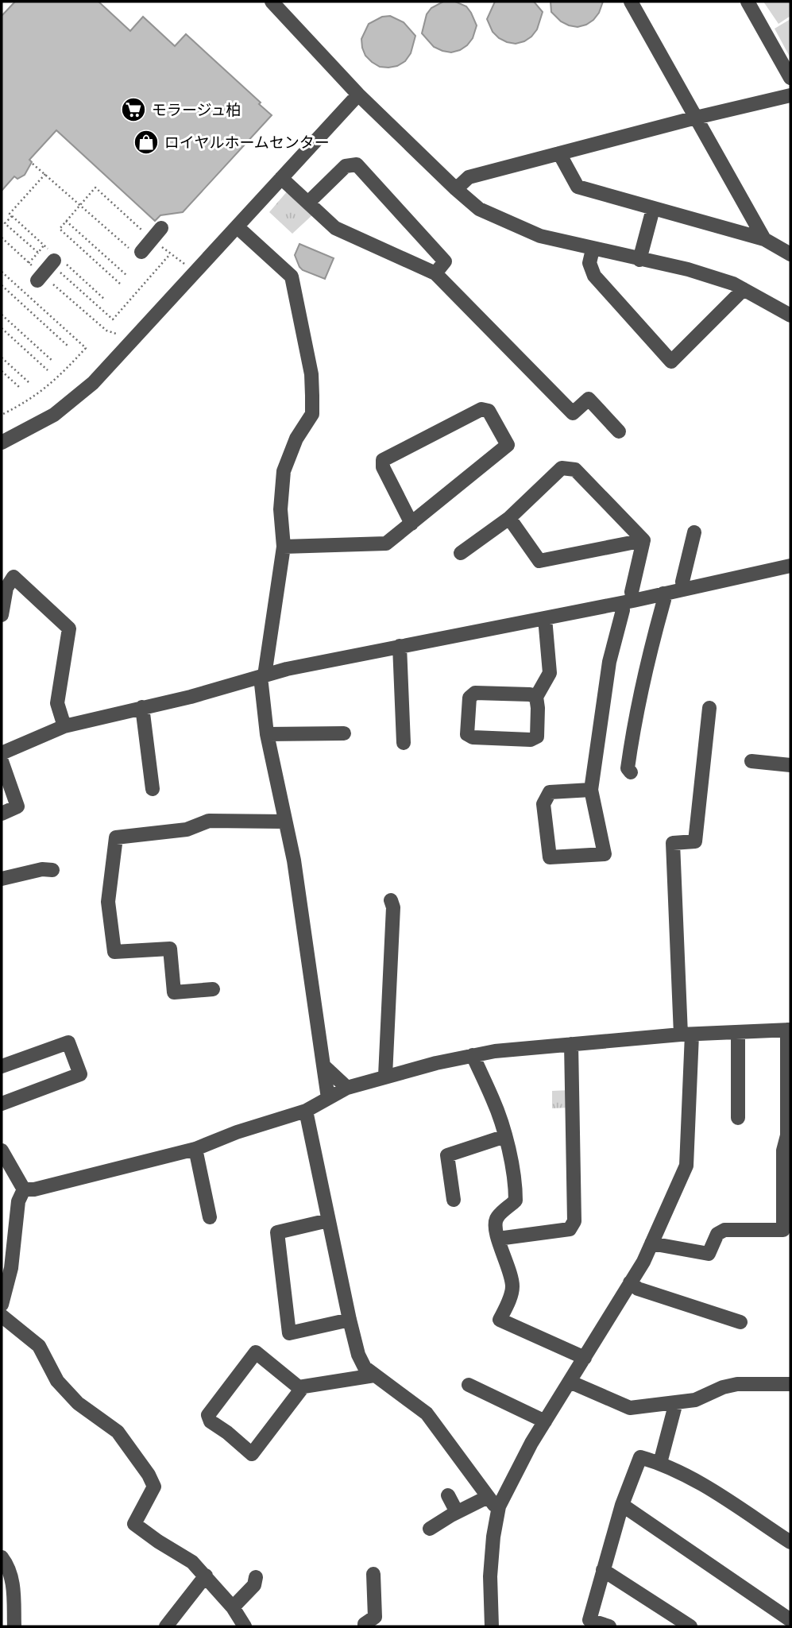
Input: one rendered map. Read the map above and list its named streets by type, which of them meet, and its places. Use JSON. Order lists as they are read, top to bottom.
{
  "places": {
    "supermarket": ["モラージュ柏"],
    "shop": ["ロイヤルホームセンター"]
  }
}
